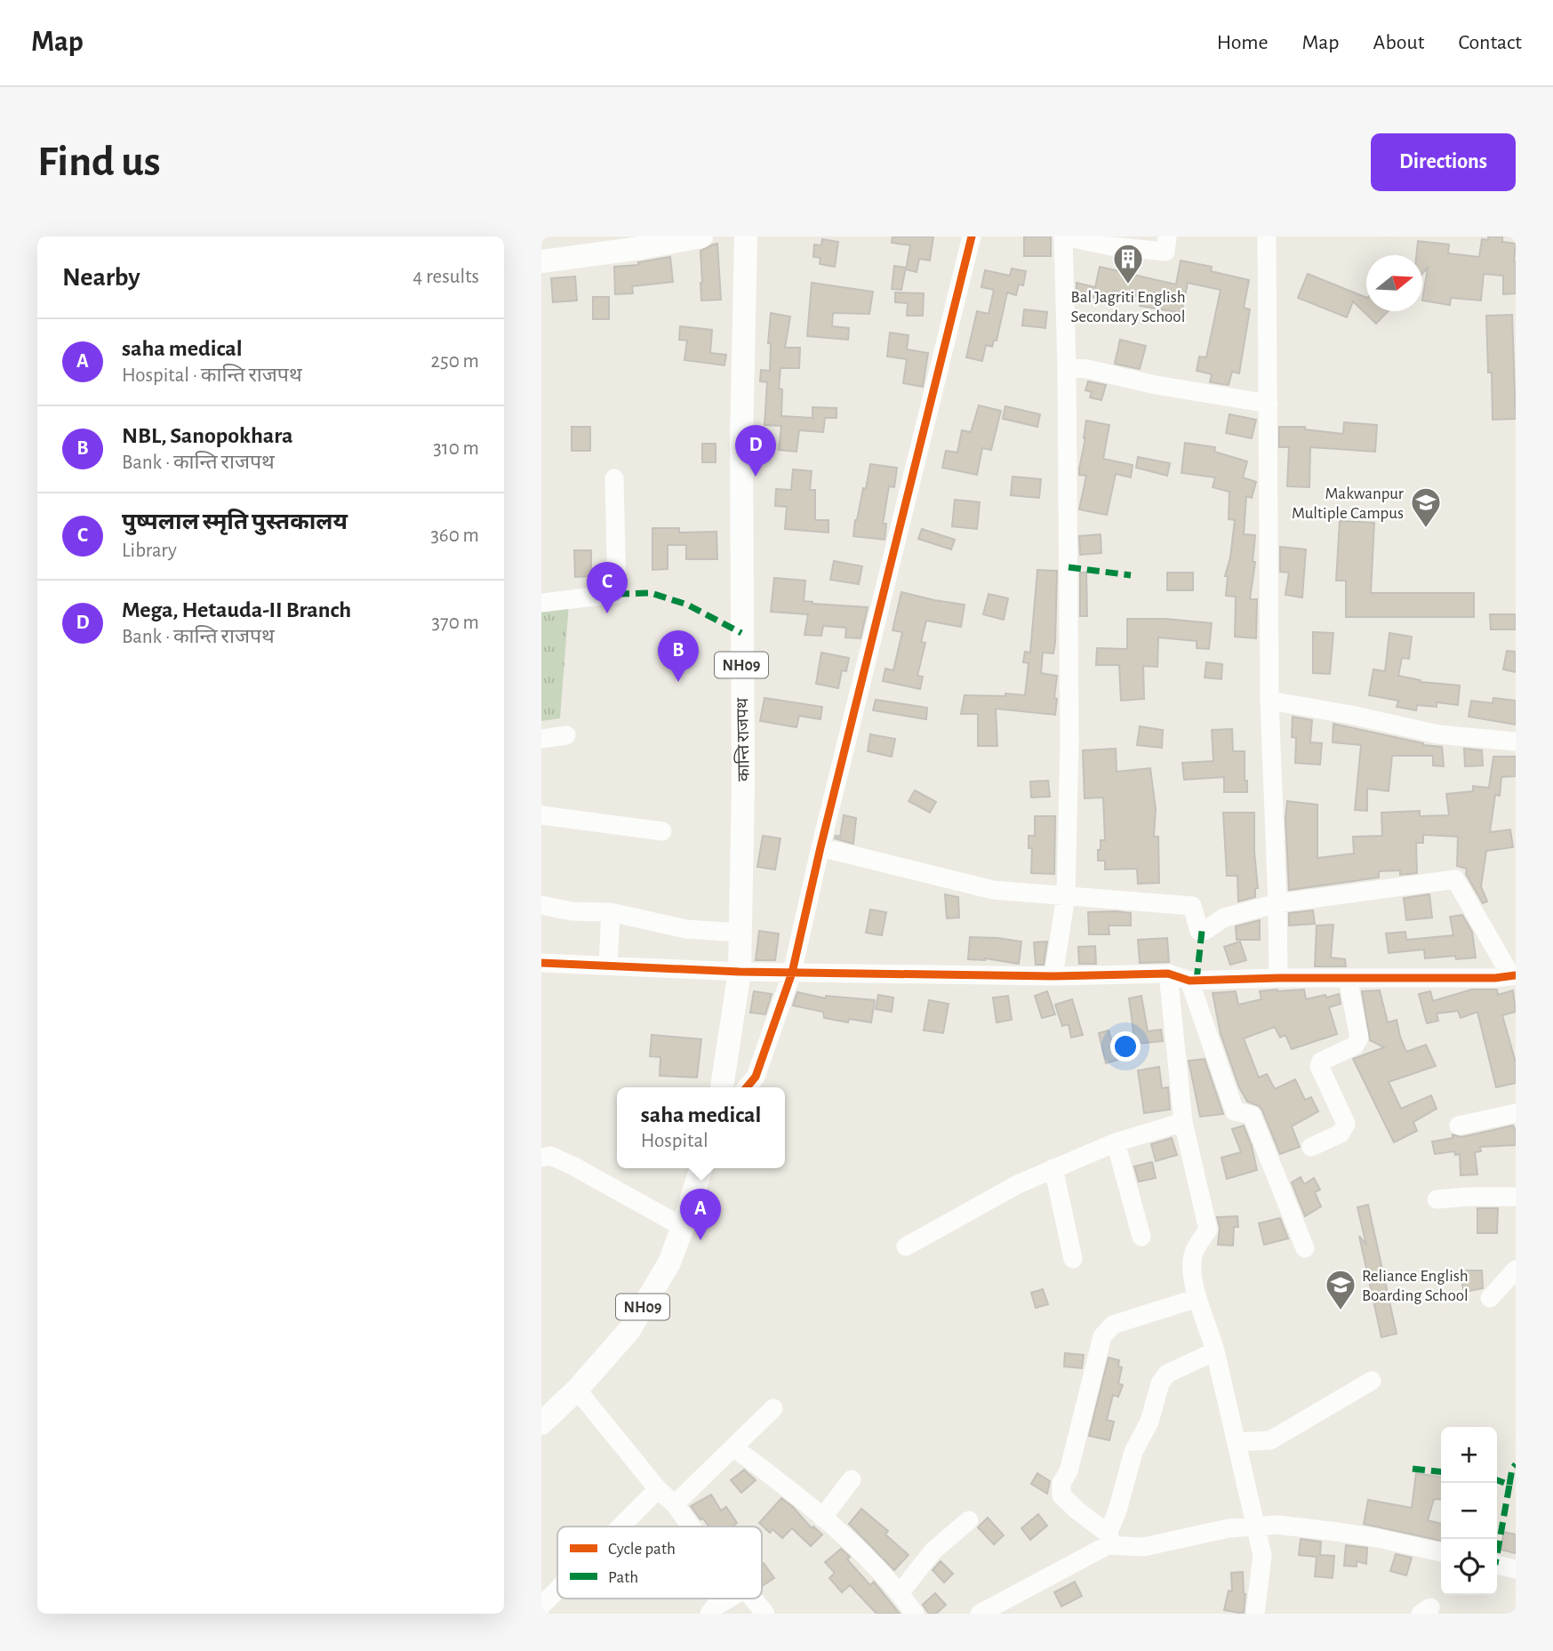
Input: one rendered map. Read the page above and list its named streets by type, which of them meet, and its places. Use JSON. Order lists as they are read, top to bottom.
{
  "streets": {
    "main road": ["NH09", "कान्ति राजपथ"]
  },
  "places": {
    "building": ["Bal Jagriti English Secondary School"],
    "school or university": ["Makwanpur Multiple Campus", "Reliance English Boarding School"]
  },
  "legend": ["Cycle path", "Path"],
  "north": "right",
  "page": {
    "header": "Map",
    "nav": [
      "Home",
      "Map",
      "About",
      "Contact"
    ],
    "buttons": "Directions",
    "title": "Find us",
    "heading": ["Nearby", "4 results"],
    "list": [
      {
        "mark": "A",
        "name": "saha medical",
        "note": "Hospital · कान्ति राजपथ",
        "value": "250 m"
      },
      {
        "mark": "B",
        "name": "NBL, Sanopokhara",
        "note": "Bank · कान्ति राजपथ",
        "value": "310 m"
      },
      {
        "mark": "C",
        "name": "पुष्पलाल स्मृति पुस्तकालय",
        "note": "Library",
        "value": "360 m"
      },
      {
        "mark": "D",
        "name": "Mega, Hetauda-II Branch",
        "note": "Bank · कान्ति राजपथ",
        "value": "370 m"
      }
    ],
    "pins": [
      "D",
      "C",
      "B",
      "A"
    ],
    "popup": ["saha medical", "Hospital"],
    "map_buttons": ["+", "−"]
  }
}
